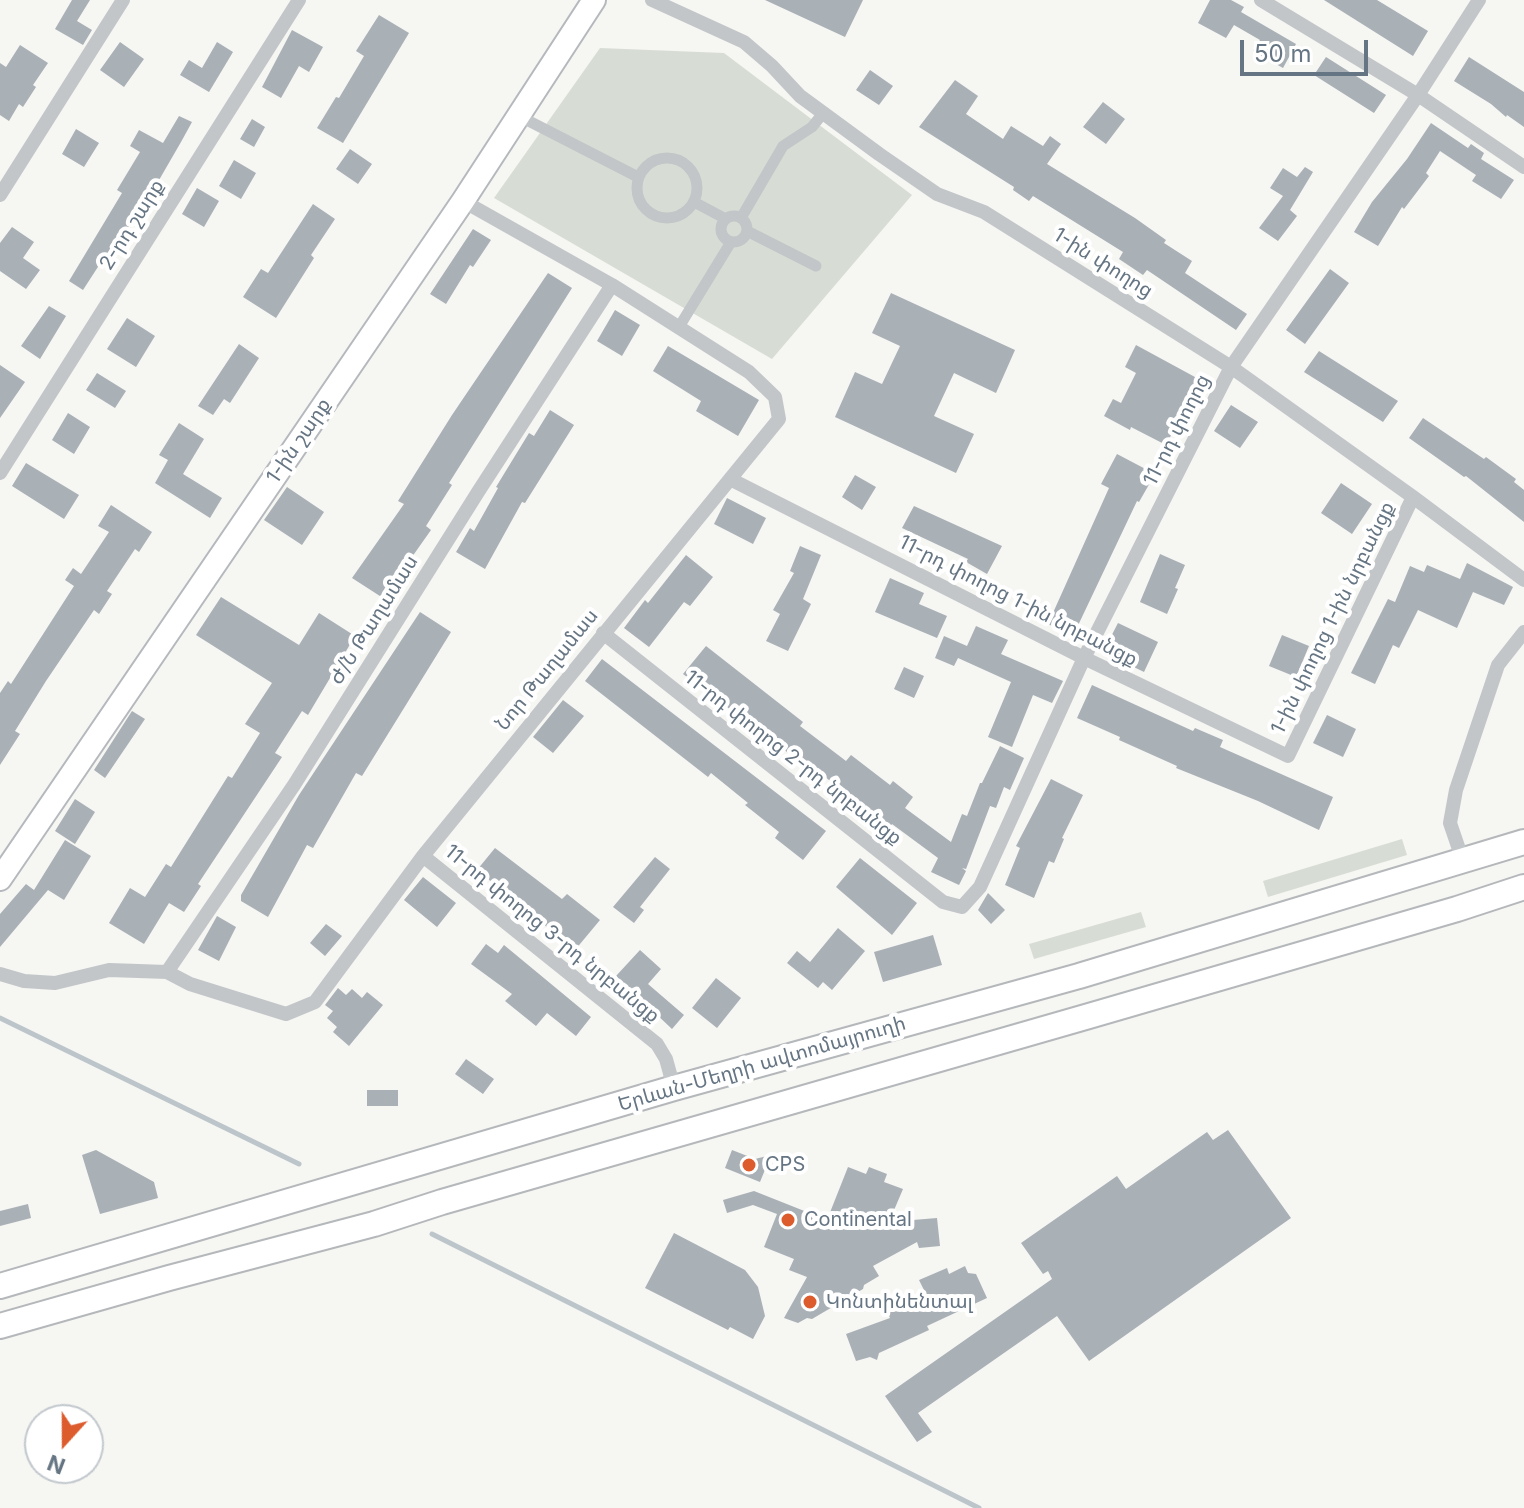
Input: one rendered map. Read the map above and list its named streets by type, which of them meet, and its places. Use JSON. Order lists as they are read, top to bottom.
{
  "streets": {
    "highway": ["Երևան-Մեղրի ավտոմայրուղի"],
    "main road": ["1-ին շարք"],
    "street": [
      "2-րդ շարք",
      "1-ին փողոց",
      "11-րդ փողոց",
      "11-րդ փողոց 1-ին նրբանցք",
      "1-ին փողոց 1-ին նրբանցք",
      "Ժ/Ն Թաղամաս",
      "Նոր Թաղամաս",
      "11-րդ փողոց 2-րդ նրբանցք",
      "11-րդ փողոց 3-րդ նրբանցք"
    ]
  },
  "crossings": [
    ["1-ին փողոց", "11-րդ փողոց"],
    ["1-ին փողոց", "1-ին փողոց 1-ին նրբանցք"],
    ["11-րդ փողոց", "11-րդ փողոց 1-ին նրբանցք"],
    ["11-րդ փողոց", "11-րդ փողոց 2-րդ նրբանցք"],
    ["1-ին շարք", "Նոր Թաղամաս"],
    ["11-րդ փողոց 1-ին նրբանցք", "1-ին փողոց 1-ին նրբանցք"],
    ["11-րդ փողոց 1-ին նրբանցք", "Նոր Թաղամաս"],
    ["Ժ/Ն Թաղամաս", "Նոր Թաղամաս"],
    ["Նոր Թաղամաս", "11-րդ փողոց 2-րդ նրբանցք"],
    ["Նոր Թաղամաս", "11-րդ փողոց 3-րդ նրբանցք"],
    ["11-րդ փողոց 3-րդ նրբանցք", "Երևան-Մեղրի ավտոմայրուղի"]
  ],
  "places": ["CPS", "Continental", "Կոնտինենտալ"],
  "scale_bar": "50 m",
  "north": "bottom"
}
